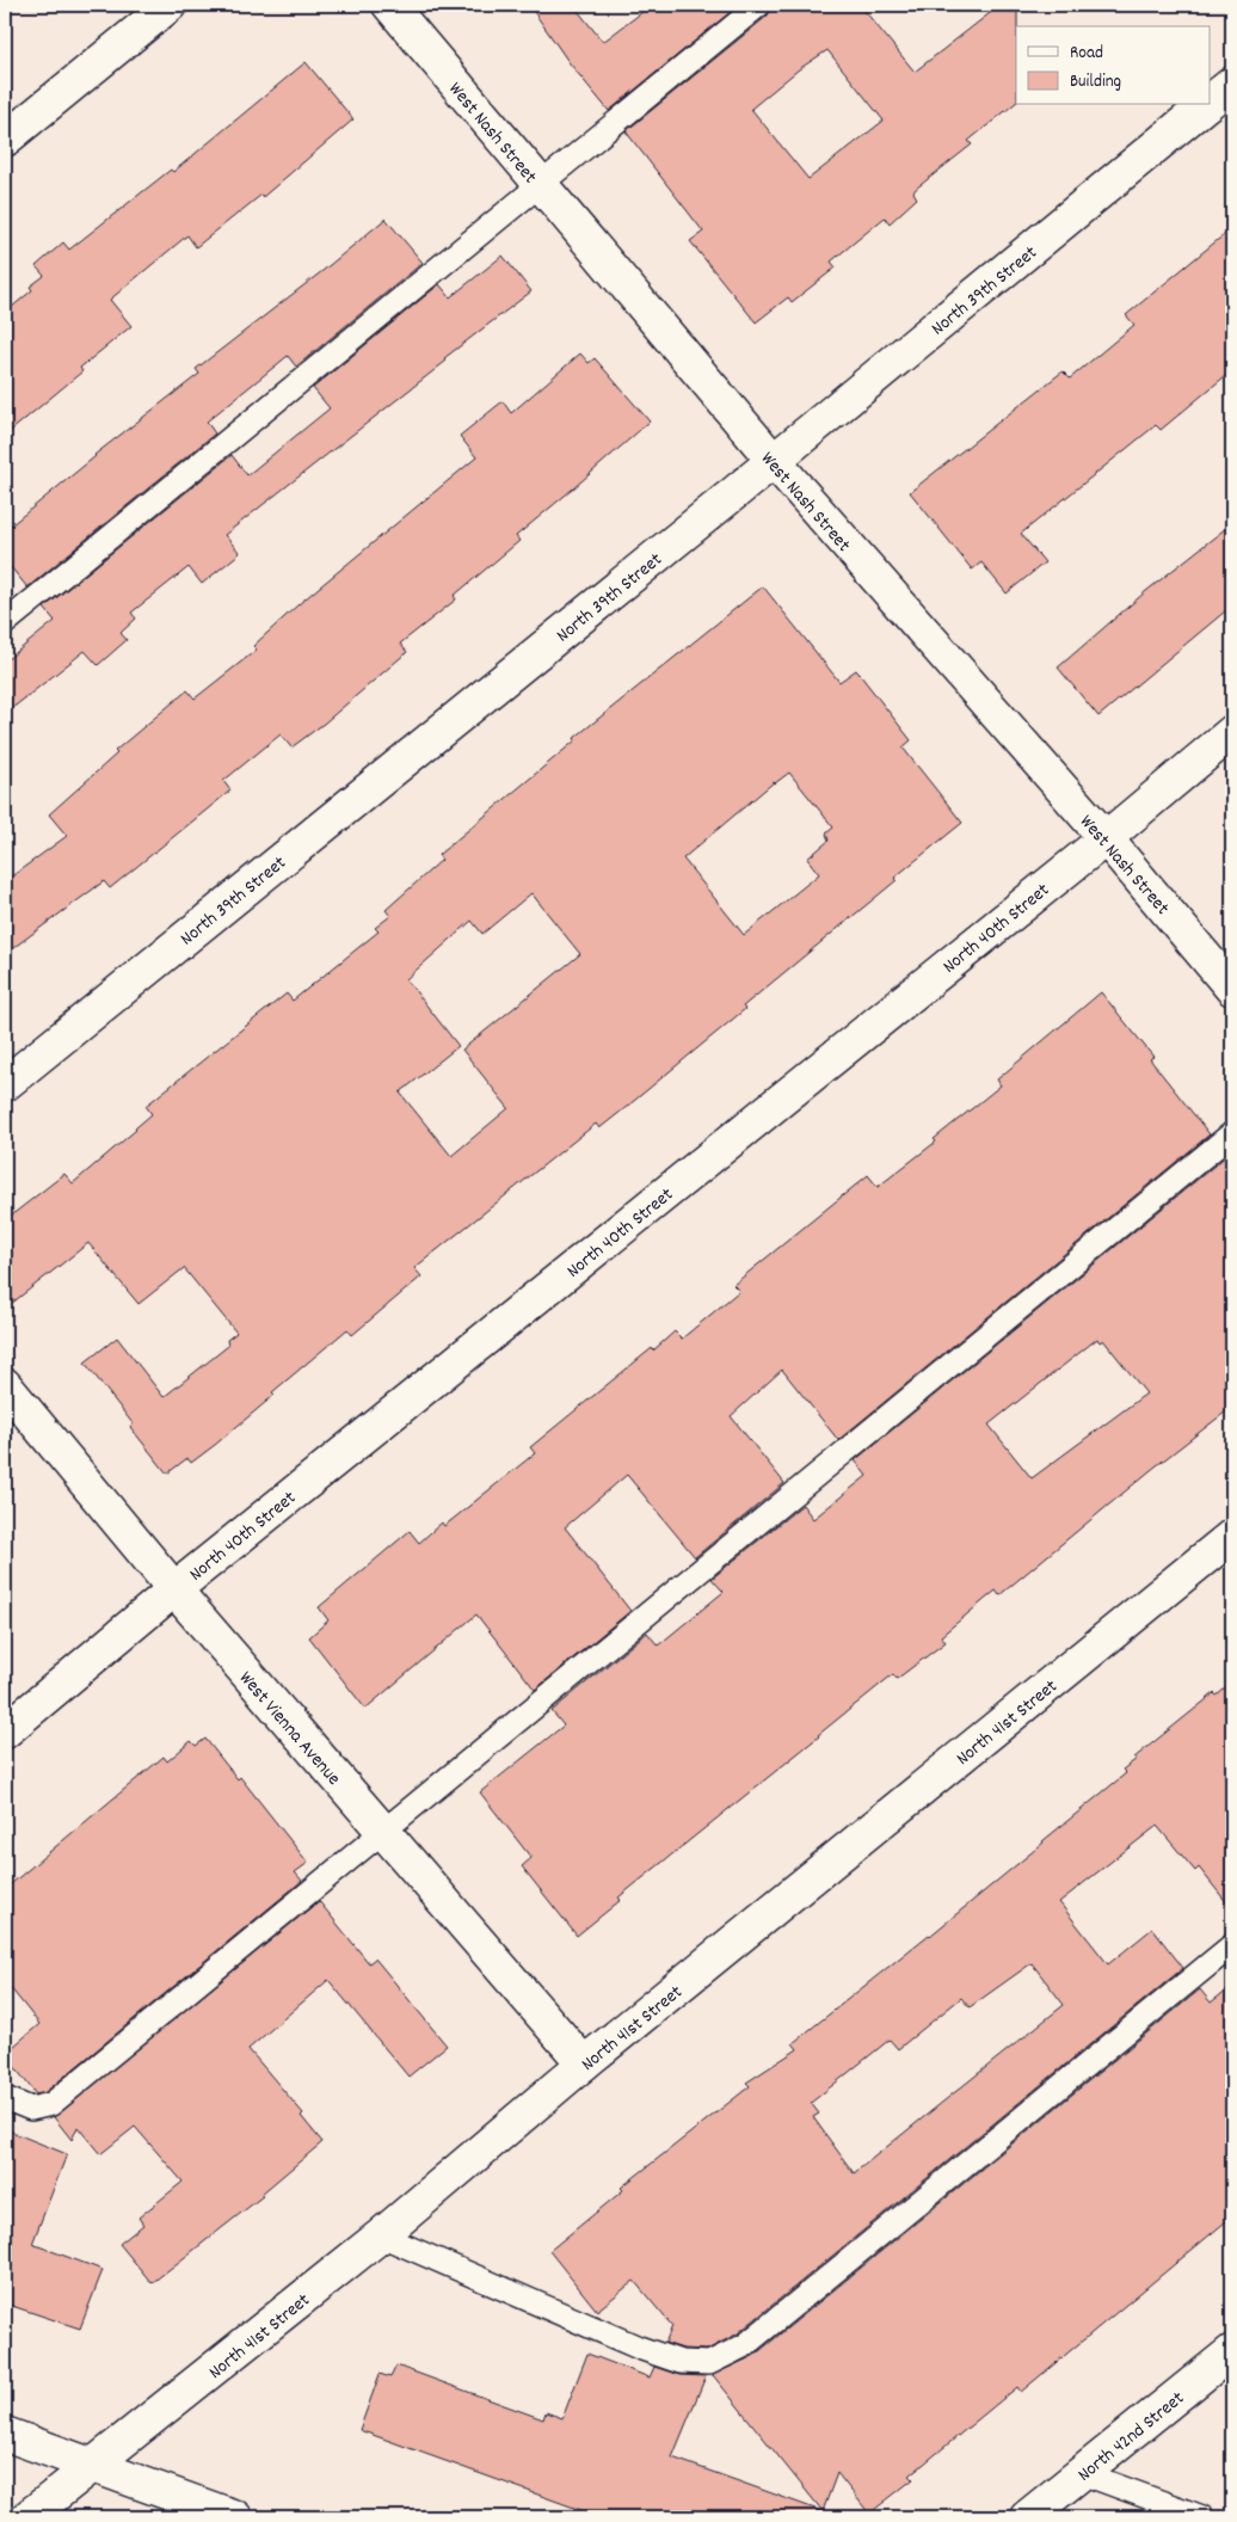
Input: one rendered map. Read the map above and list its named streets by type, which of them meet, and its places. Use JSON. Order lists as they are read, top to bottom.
{
  "streets": {
    "street": [
      "West Nash Street",
      "North 39th Street",
      "North 40th Street",
      "North 41st Street",
      "West Vienna Avenue",
      "North 42nd Street"
    ]
  },
  "crossings": [
    ["West Nash Street", "North 39th Street"],
    ["West Nash Street", "North 40th Street"],
    ["North 40th Street", "West Vienna Avenue"],
    ["North 41st Street", "West Vienna Avenue"]
  ],
  "legend": ["Road", "Building"]
}
